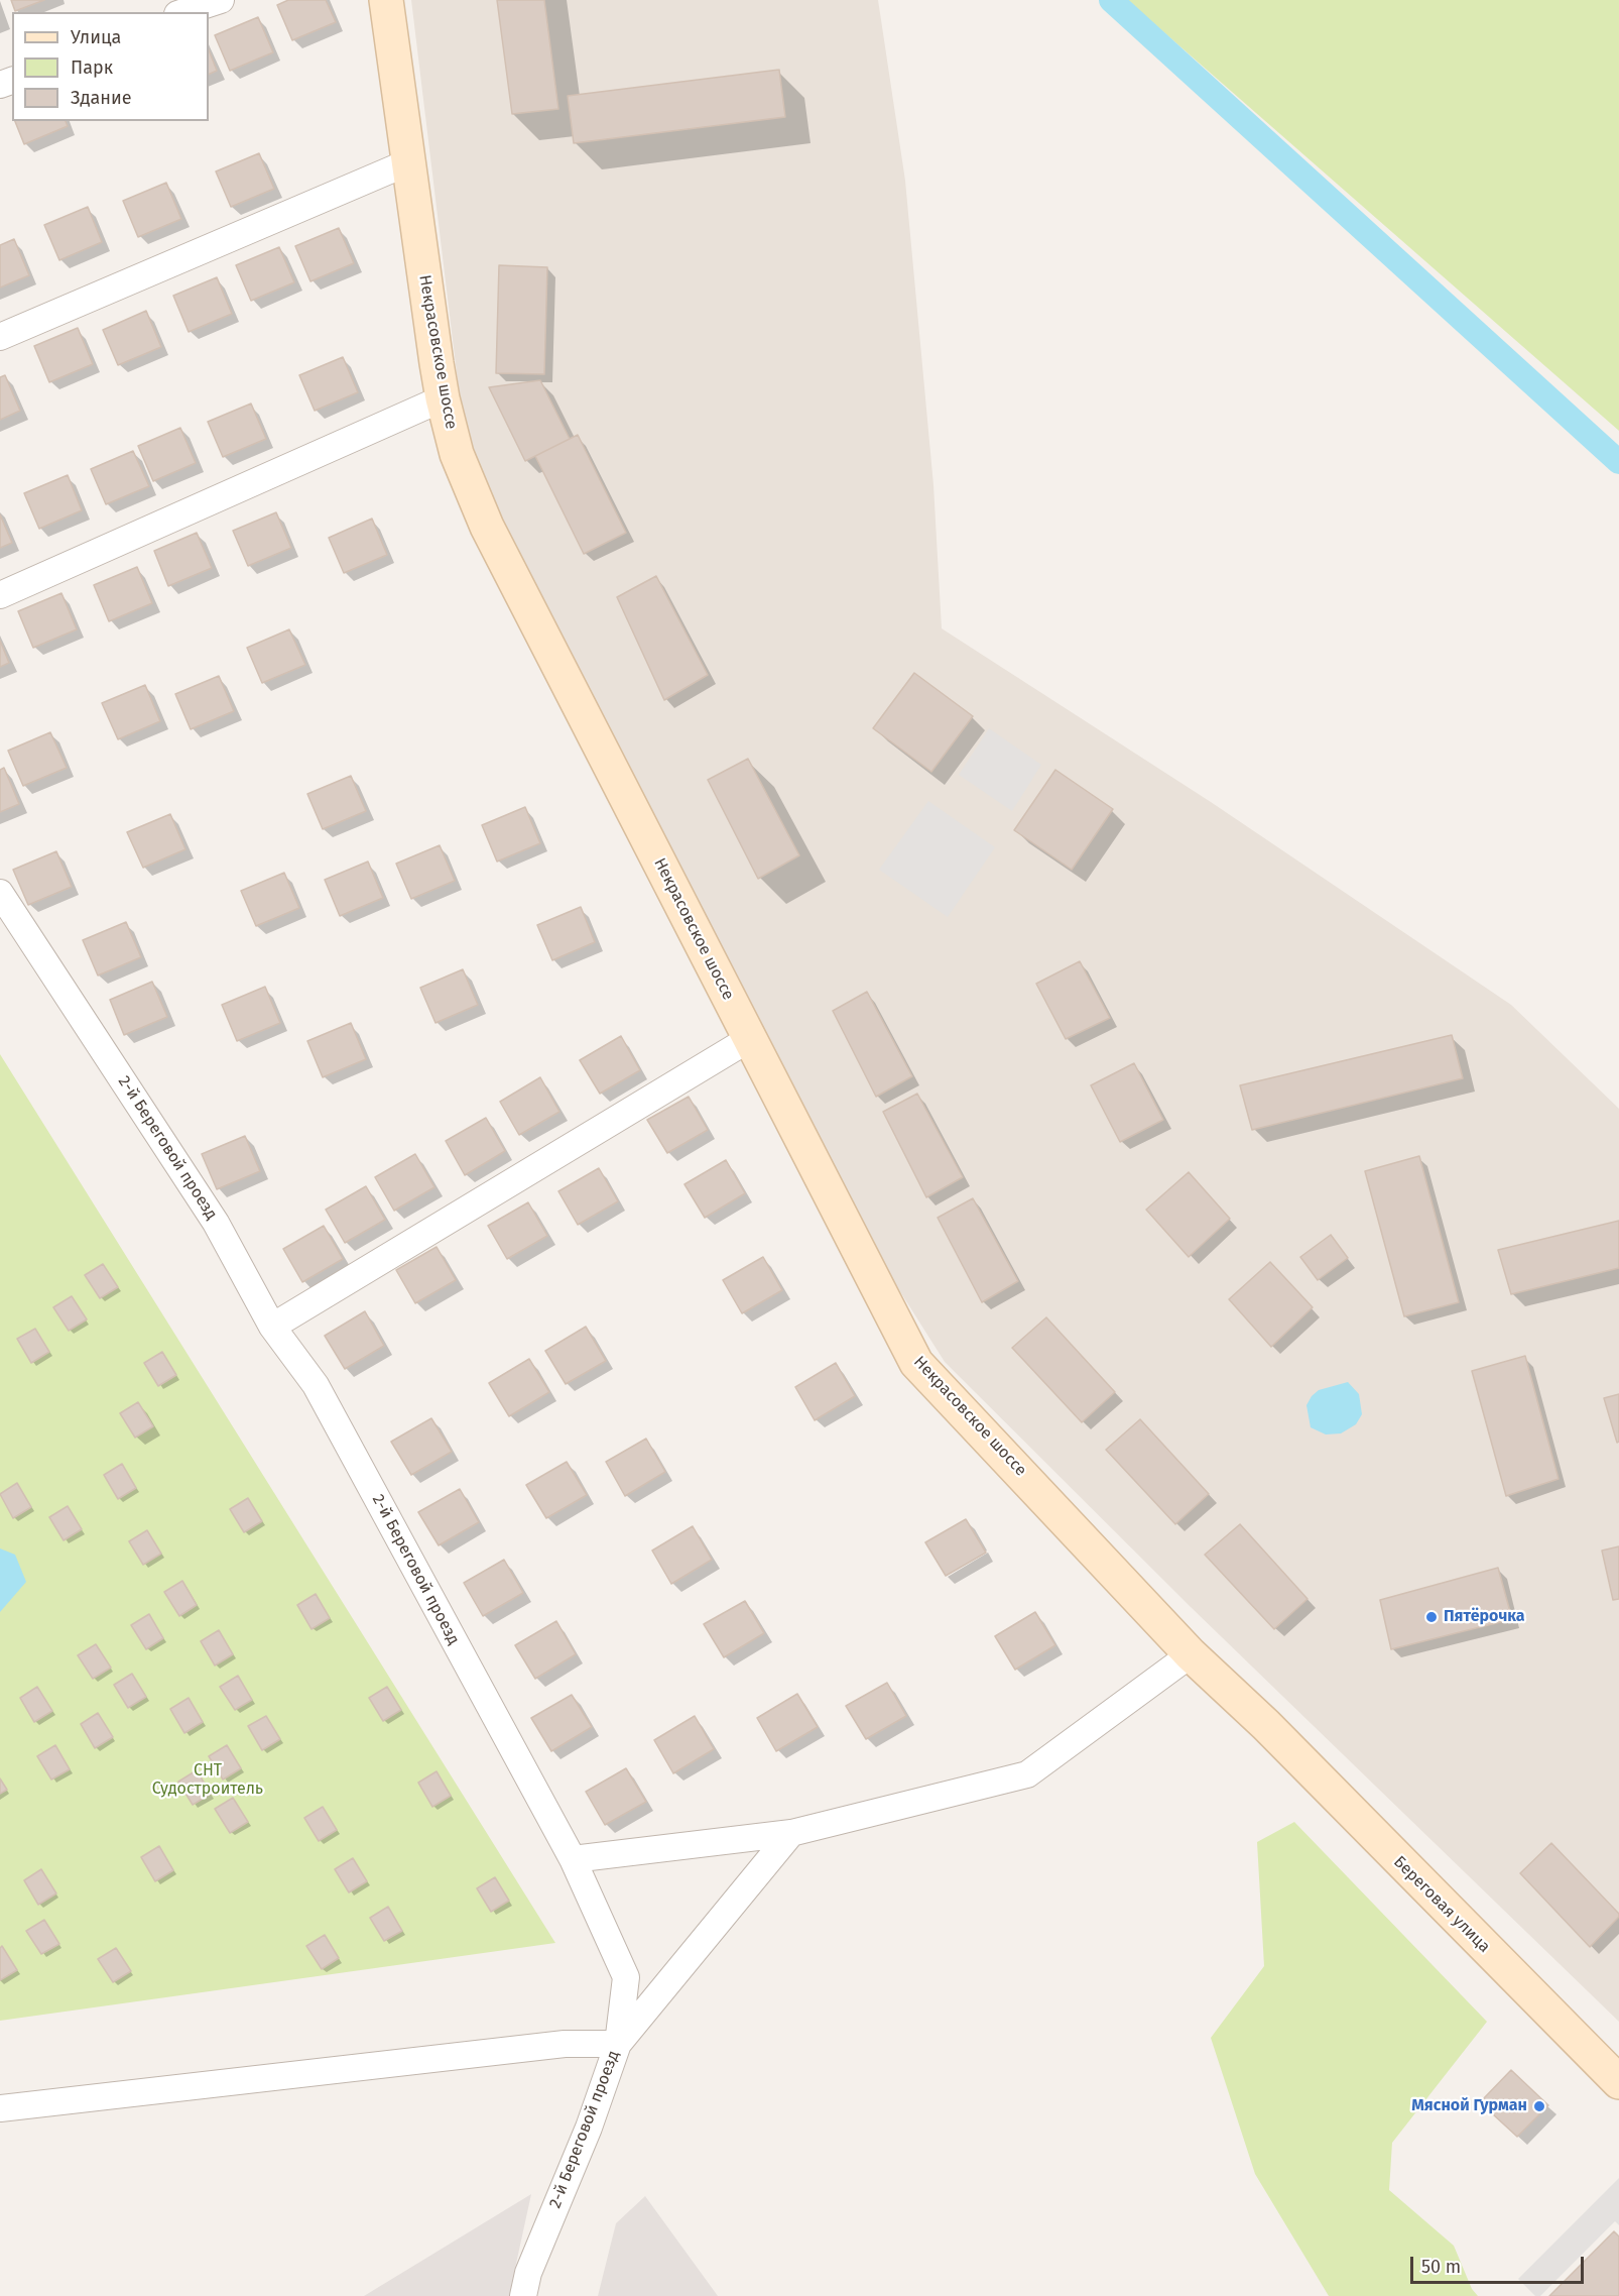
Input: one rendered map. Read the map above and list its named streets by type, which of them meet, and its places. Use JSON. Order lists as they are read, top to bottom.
{
  "streets": {
    "main road": ["Некрасовское шоссе", "Береговая улица"],
    "street": ["2-й Береговой проезд"]
  },
  "crossings": [
    ["Некрасовское шоссе", "Береговая улица"]
  ],
  "parks": ["СНТ Судостроитель"],
  "places": ["Пятёрочка", "Мясной Гурман"],
  "legend": ["Улица", "Парк", "Здание"],
  "scale_bar": "50 m"
}
